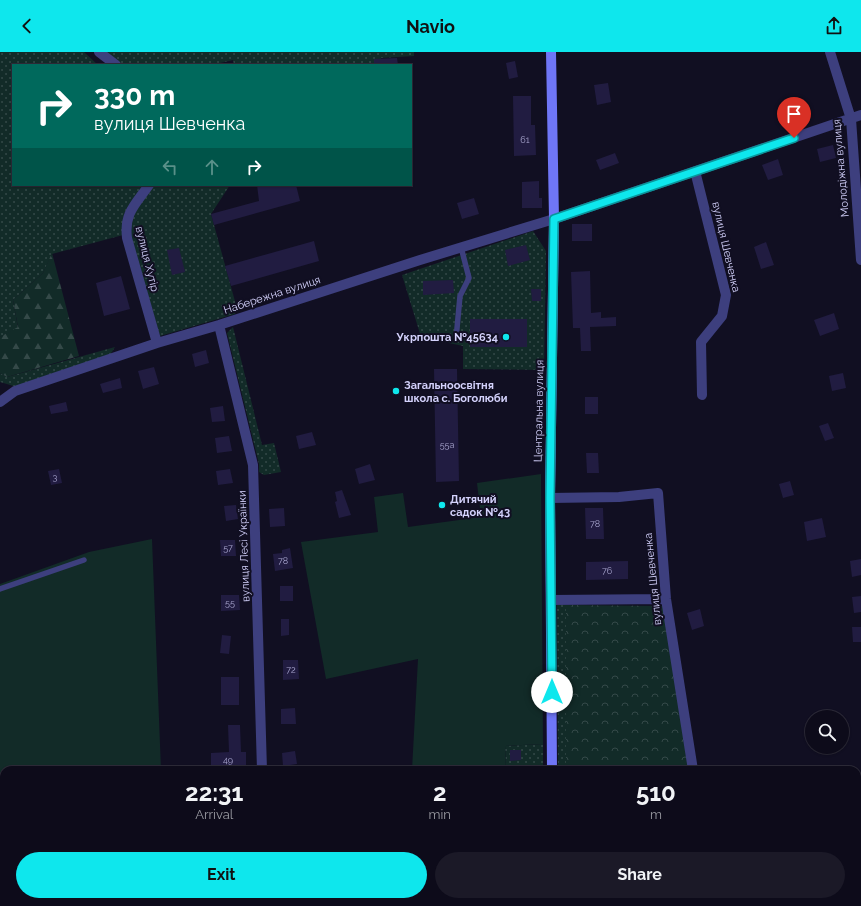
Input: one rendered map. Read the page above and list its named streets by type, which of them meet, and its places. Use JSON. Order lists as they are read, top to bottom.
{
  "streets": {
    "street": [
      "Молодіжна вулиця",
      "вулиця Шевченка",
      "вулиця Хутір",
      "Набережна вулиця",
      "Центральна вулиця",
      "вулиця Лесі Українки"
    ]
  },
  "crossings": [
    ["вулиця Шевченка", "Центральна вулиця"],
    ["вулиця Хутір", "Набережна вулиця"],
    ["Набережна вулиця", "Центральна вулиця"],
    ["Набережна вулиця", "вулиця Лесі Українки"]
  ],
  "places": ["Укрпошта №45634", "Загальноосвітня школа с. Боголюби", "Дитячий садок №43"],
  "house_numbers": [
    "61",
    "55а",
    "3",
    "78",
    "57",
    "78",
    "76",
    "55",
    "72",
    "49"
  ],
  "page": {
    "header": "Navio",
    "turn": ["330 m", "вулиця Шевченка"],
    "eta": [
      "22:31",
      "Arrival",
      "2",
      "min",
      "510",
      "m"
    ],
    "buttons": ["Exit", "Share"]
  }
}
